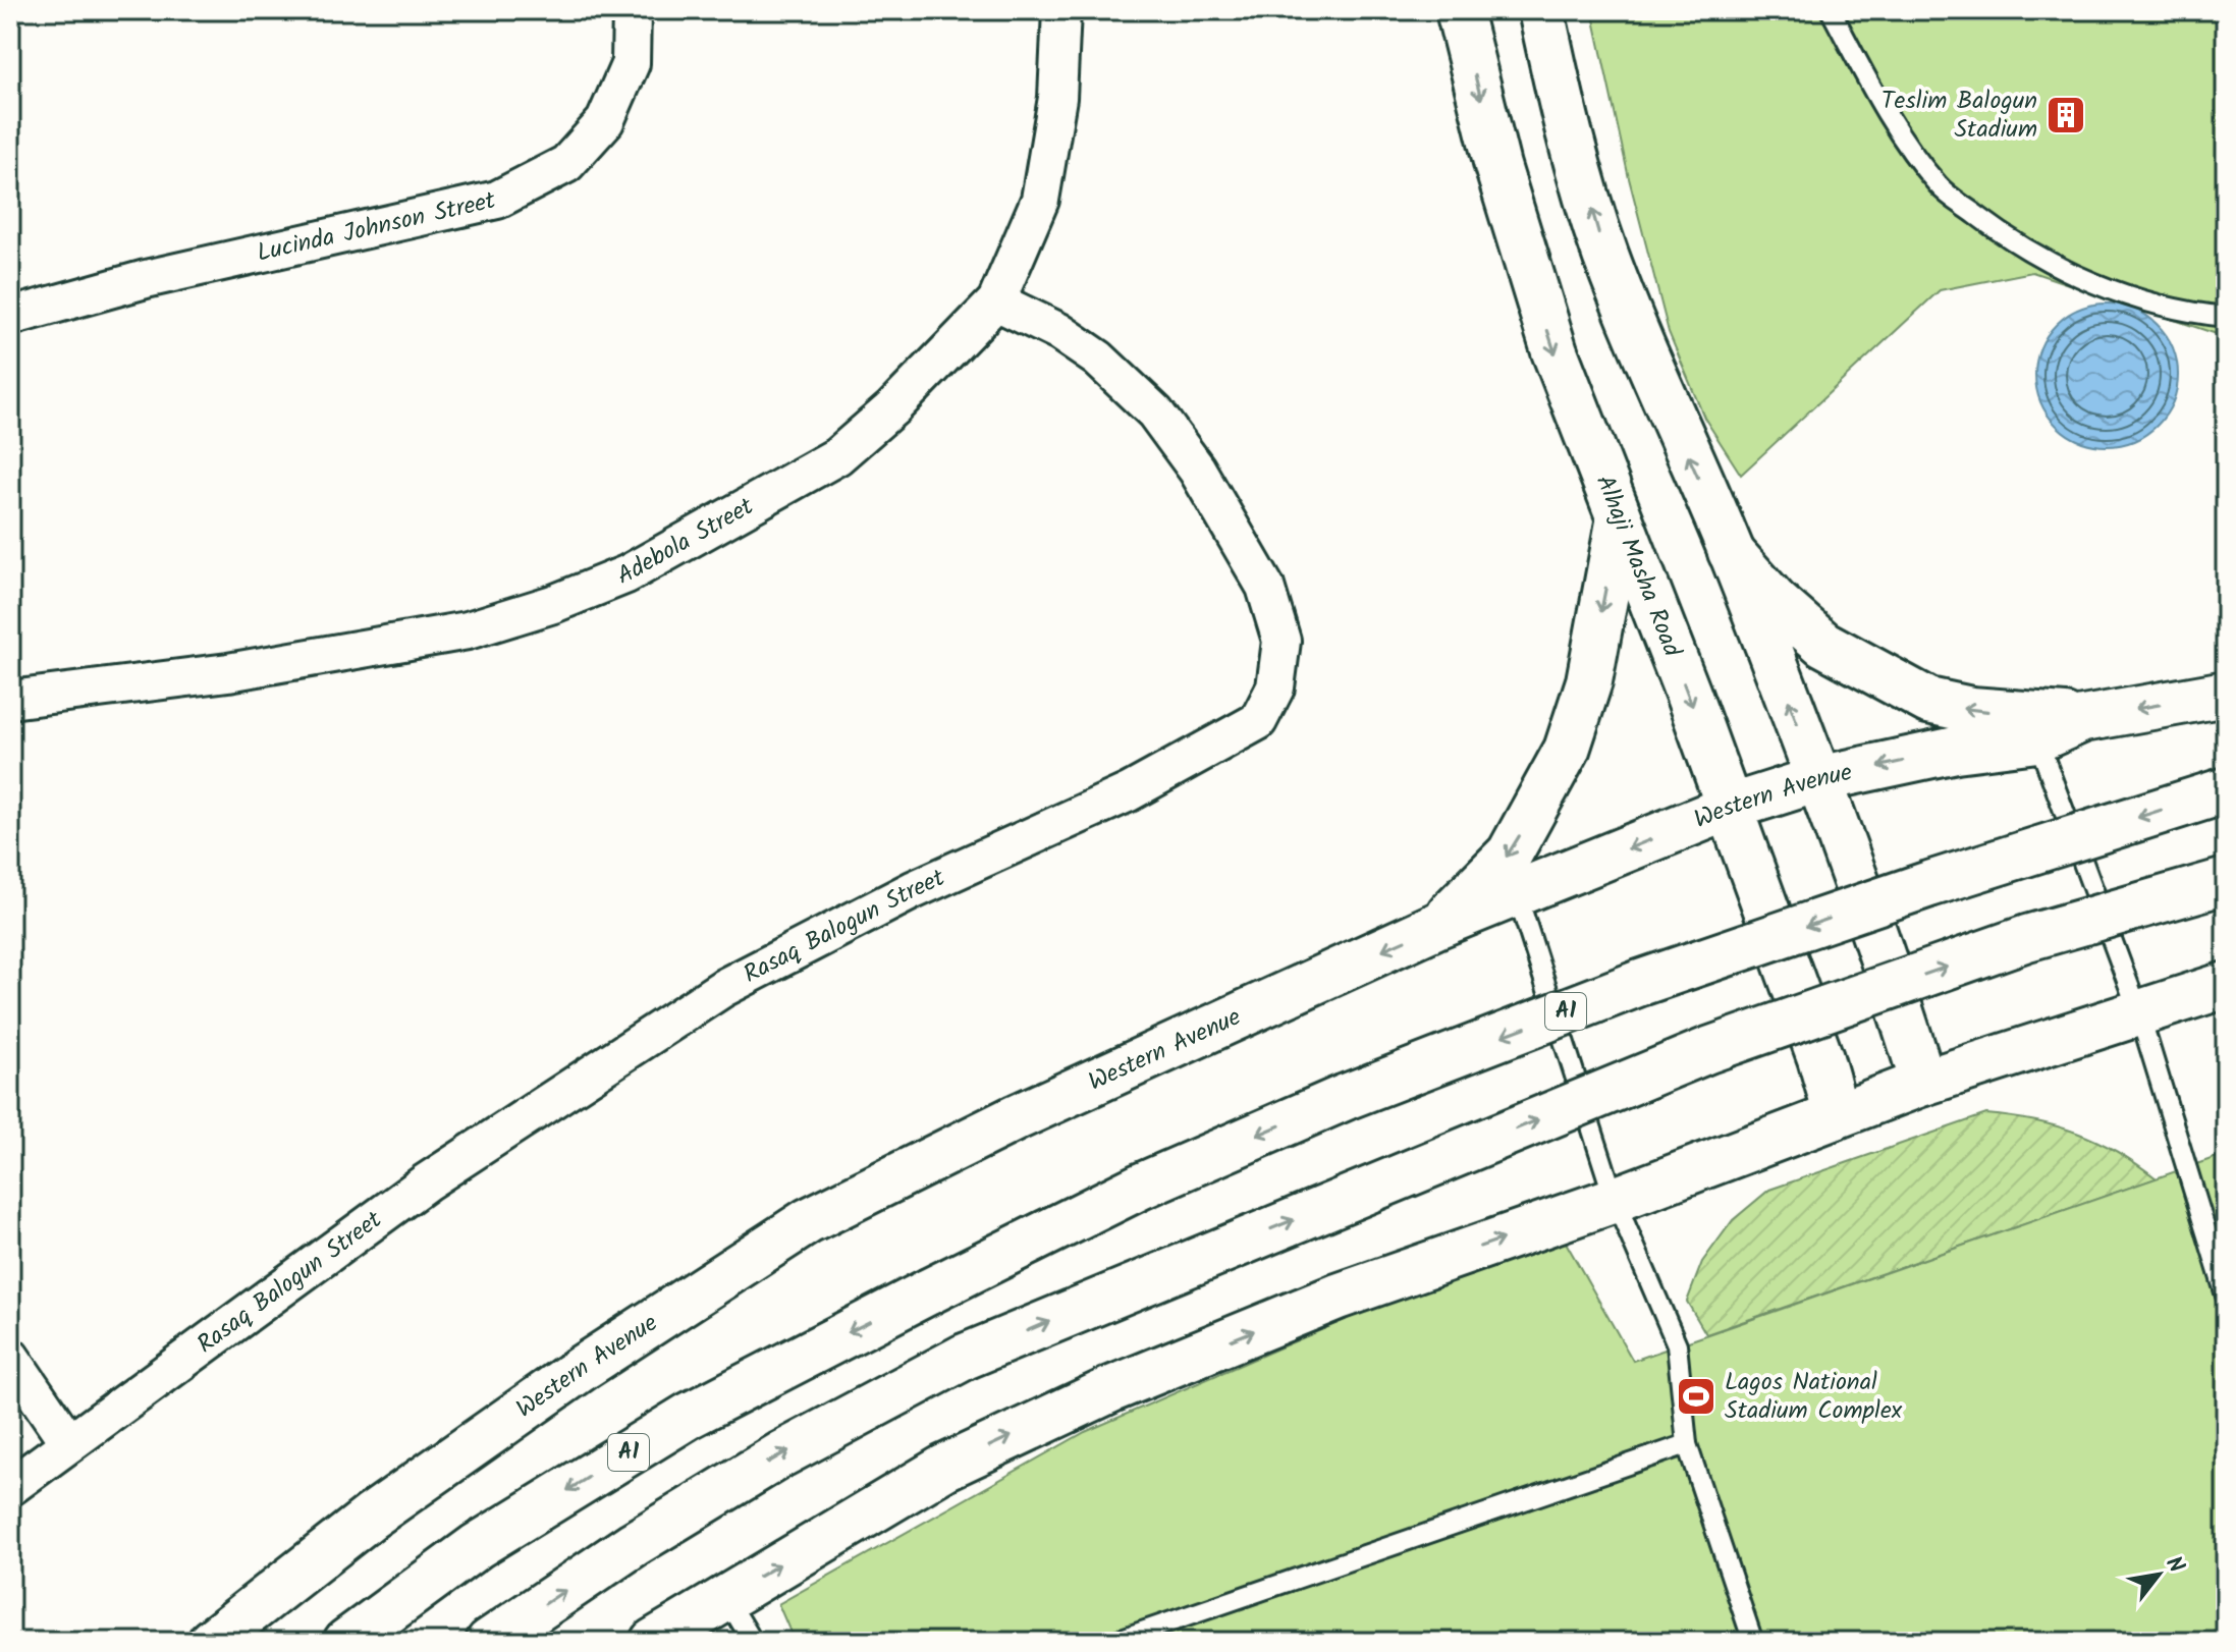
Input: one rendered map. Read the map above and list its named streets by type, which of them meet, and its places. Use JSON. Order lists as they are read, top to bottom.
{
  "streets": {
    "main road": ["Alhaji Masha Road", "Western Avenue", "A1"],
    "street": ["Lucinda Johnson Street", "Adebola Street", "Rasaq Balogun Street"]
  },
  "crossings": [
    ["Adebola Street", "Rasaq Balogun Street"],
    ["Alhaji Masha Road", "Western Avenue"]
  ],
  "places": {
    "building": ["Teslim Balogun Stadium"],
    "sports": ["Lagos National Stadium Complex"]
  },
  "north": "top right"
}
